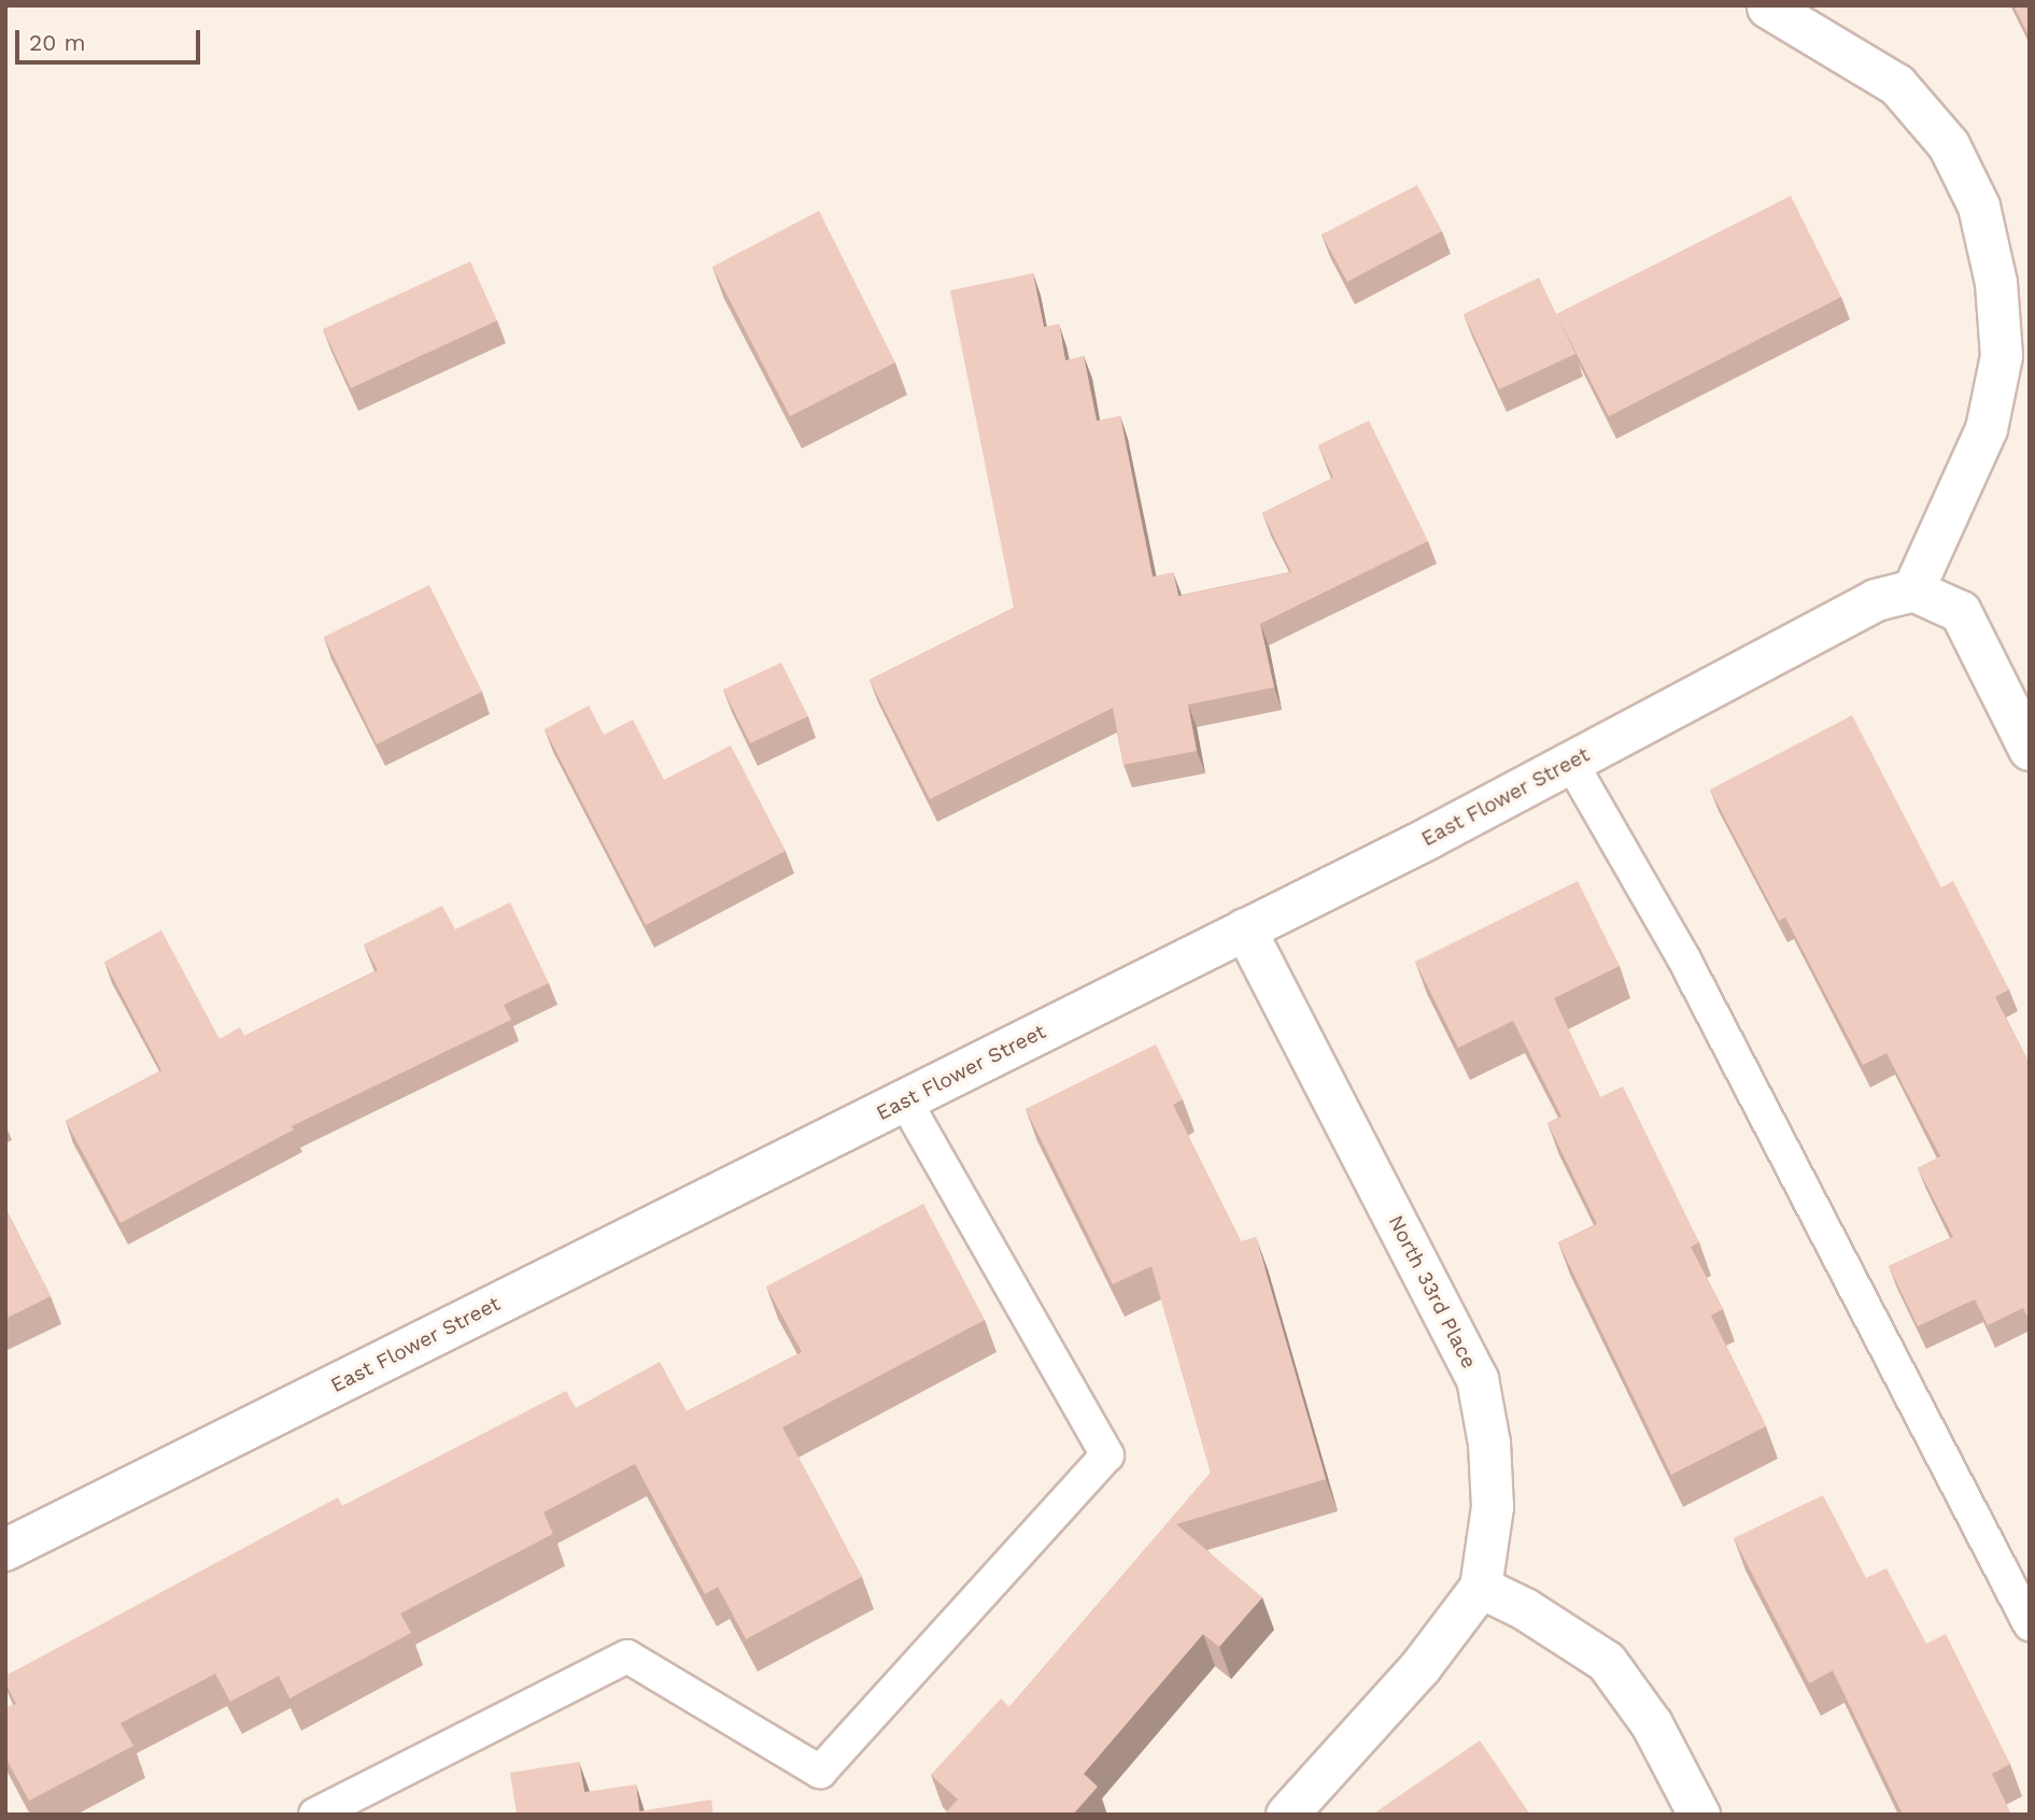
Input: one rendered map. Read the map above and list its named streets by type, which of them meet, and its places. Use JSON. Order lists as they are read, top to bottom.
{
  "streets": {
    "street": ["East Flower Street", "North 33rd Place"]
  },
  "crossings": [
    ["East Flower Street", "North 33rd Place"]
  ],
  "scale_bar": "20 m"
}
